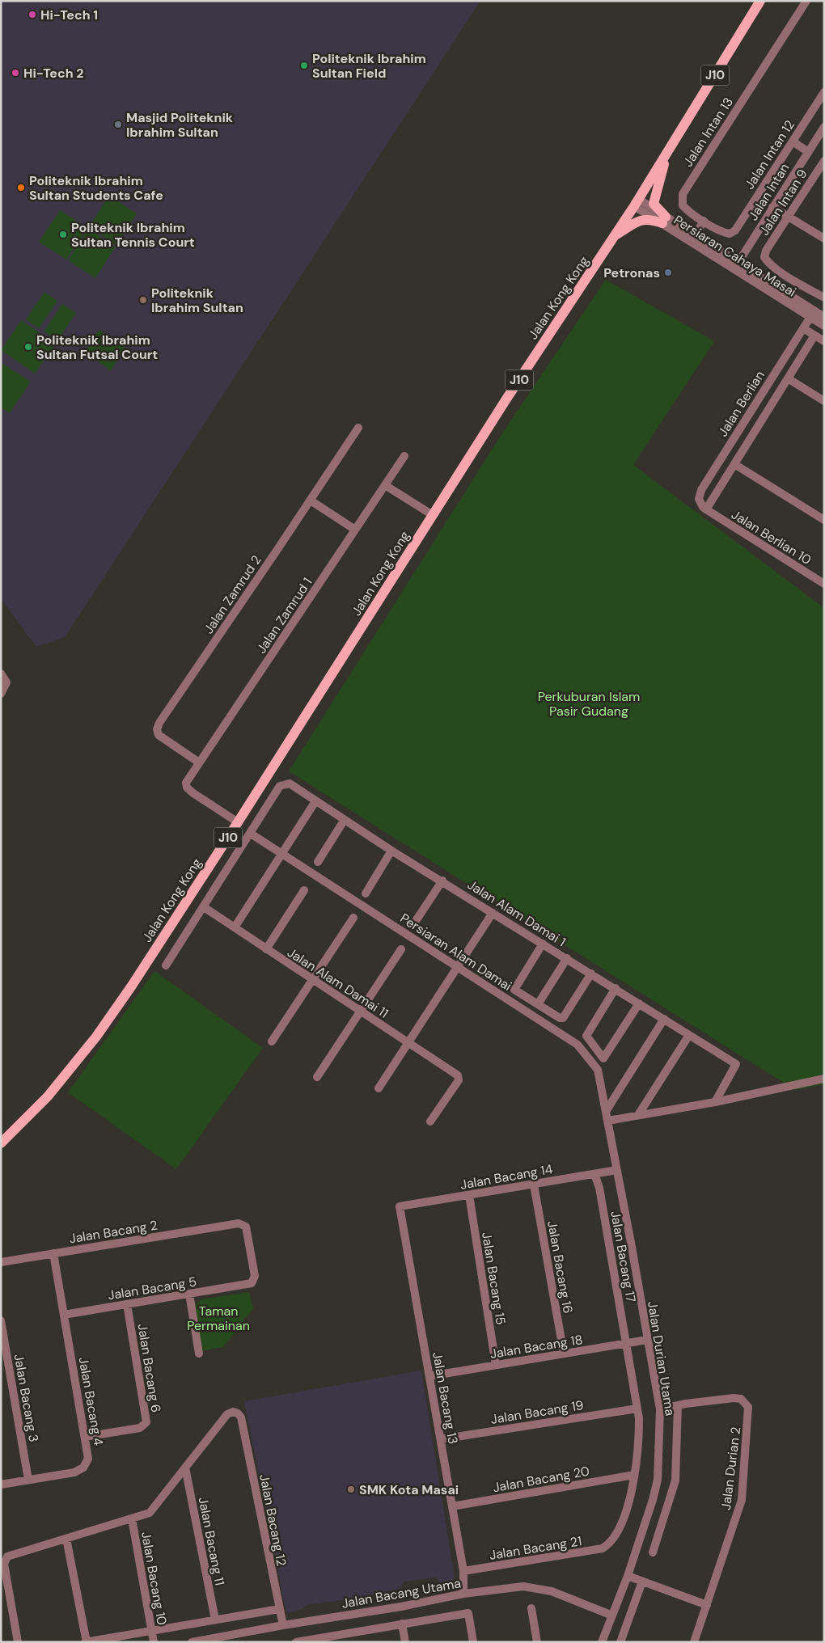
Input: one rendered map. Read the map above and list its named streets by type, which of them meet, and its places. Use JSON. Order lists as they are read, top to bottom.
{
  "streets": {
    "main road": ["J10", "Jalan Kong Kong"],
    "street": [
      "Jalan Intan 13",
      "Jalan Intan 12",
      "Jalan Intan",
      "Jalan Intan 9",
      "Persiaran Cahaya Masai",
      "Jalan Berlian",
      "Jalan Berlian 10",
      "Jalan Zamrud 2",
      "Jalan Zamrud 1",
      "Jalan Alam Damai 1",
      "Persiaran Alam Damai",
      "Jalan Alam Damai 11",
      "Jalan Bacang 14",
      "Jalan Bacang 2",
      "Jalan Bacang 17",
      "Jalan Bacang 16",
      "Jalan Bacang 15",
      "Jalan Bacang 5",
      "Jalan Bacang 18",
      "Jalan Durian Utama",
      "Jalan Bacang 6",
      "Jalan Bacang 3",
      "Jalan Bacang 13",
      "Jalan Bacang 4",
      "Jalan Bacang 19",
      "Jalan Durian 2",
      "Jalan Bacang 20",
      "Jalan Bacang 12",
      "Jalan Bacang 11",
      "Jalan Bacang 21",
      "Jalan Bacang 10",
      "Jalan Bacang Utama"
    ]
  },
  "crossings": [
    ["Jalan Intan 13", "Jalan Intan 12"],
    ["Jalan Intan", "Persiaran Cahaya Masai"],
    ["Persiaran Cahaya Masai", "Jalan Kong Kong"],
    ["Persiaran Cahaya Masai", "Jalan Berlian"],
    ["Jalan Kong Kong", "Jalan Zamrud 1"],
    ["Jalan Berlian", "Jalan Berlian 10"],
    ["Jalan Zamrud 2", "Jalan Zamrud 1"],
    ["Jalan Alam Damai 1", "Persiaran Alam Damai"],
    ["Persiaran Alam Damai", "Jalan Durian Utama"],
    ["Jalan Bacang 14", "Jalan Bacang 17"],
    ["Jalan Bacang 14", "Jalan Bacang 16"],
    ["Jalan Bacang 14", "Jalan Bacang 15"],
    ["Jalan Bacang 14", "Jalan Durian Utama"],
    ["Jalan Bacang 14", "Jalan Bacang 13"],
    ["Jalan Bacang 2", "Jalan Bacang 5"],
    ["Jalan Bacang 2", "Jalan Bacang 4"],
    ["Jalan Bacang 17", "Jalan Bacang 18"],
    ["Jalan Bacang 17", "Jalan Bacang 19"],
    ["Jalan Bacang 17", "Jalan Bacang 20"],
    ["Jalan Bacang 17", "Jalan Bacang 21"],
    ["Jalan Bacang 16", "Jalan Bacang 18"],
    ["Jalan Bacang 15", "Jalan Bacang 18"],
    ["Jalan Bacang 5", "Jalan Bacang 6"],
    ["Jalan Bacang 5", "Jalan Bacang 4"],
    ["Jalan Bacang 18", "Jalan Durian Utama"],
    ["Jalan Bacang 18", "Jalan Bacang 13"],
    ["Jalan Durian Utama", "Jalan Durian 2"],
    ["Jalan Durian Utama", "Jalan Bacang Utama"],
    ["Jalan Bacang 6", "Jalan Bacang 4"],
    ["Jalan Bacang 3", "Jalan Bacang 4"],
    ["Jalan Bacang 13", "Jalan Bacang 19"],
    ["Jalan Bacang 13", "Jalan Bacang 20"],
    ["Jalan Bacang 13", "Jalan Bacang 21"],
    ["Jalan Bacang 13", "Jalan Bacang Utama"],
    ["Jalan Bacang 12", "Jalan Bacang 11"],
    ["Jalan Bacang 12", "Jalan Bacang Utama"]
  ],
  "parks": ["Perkuburan Islam Pasir Gudang", "Taman Permainan"],
  "places": [
    "Hi-Tech 1",
    "Politeknik Ibrahim Sultan Field",
    "Hi-Tech 2",
    "Masjid Politeknik Ibrahim Sultan",
    "Politeknik Ibrahim Sultan Students Cafe",
    "Politeknik Ibrahim Sultan Tennis Court",
    "Petronas",
    "Politeknik Ibrahim Sultan",
    "Politeknik Ibrahim Sultan Futsal Court",
    "SMK Kota Masai"
  ]
}
